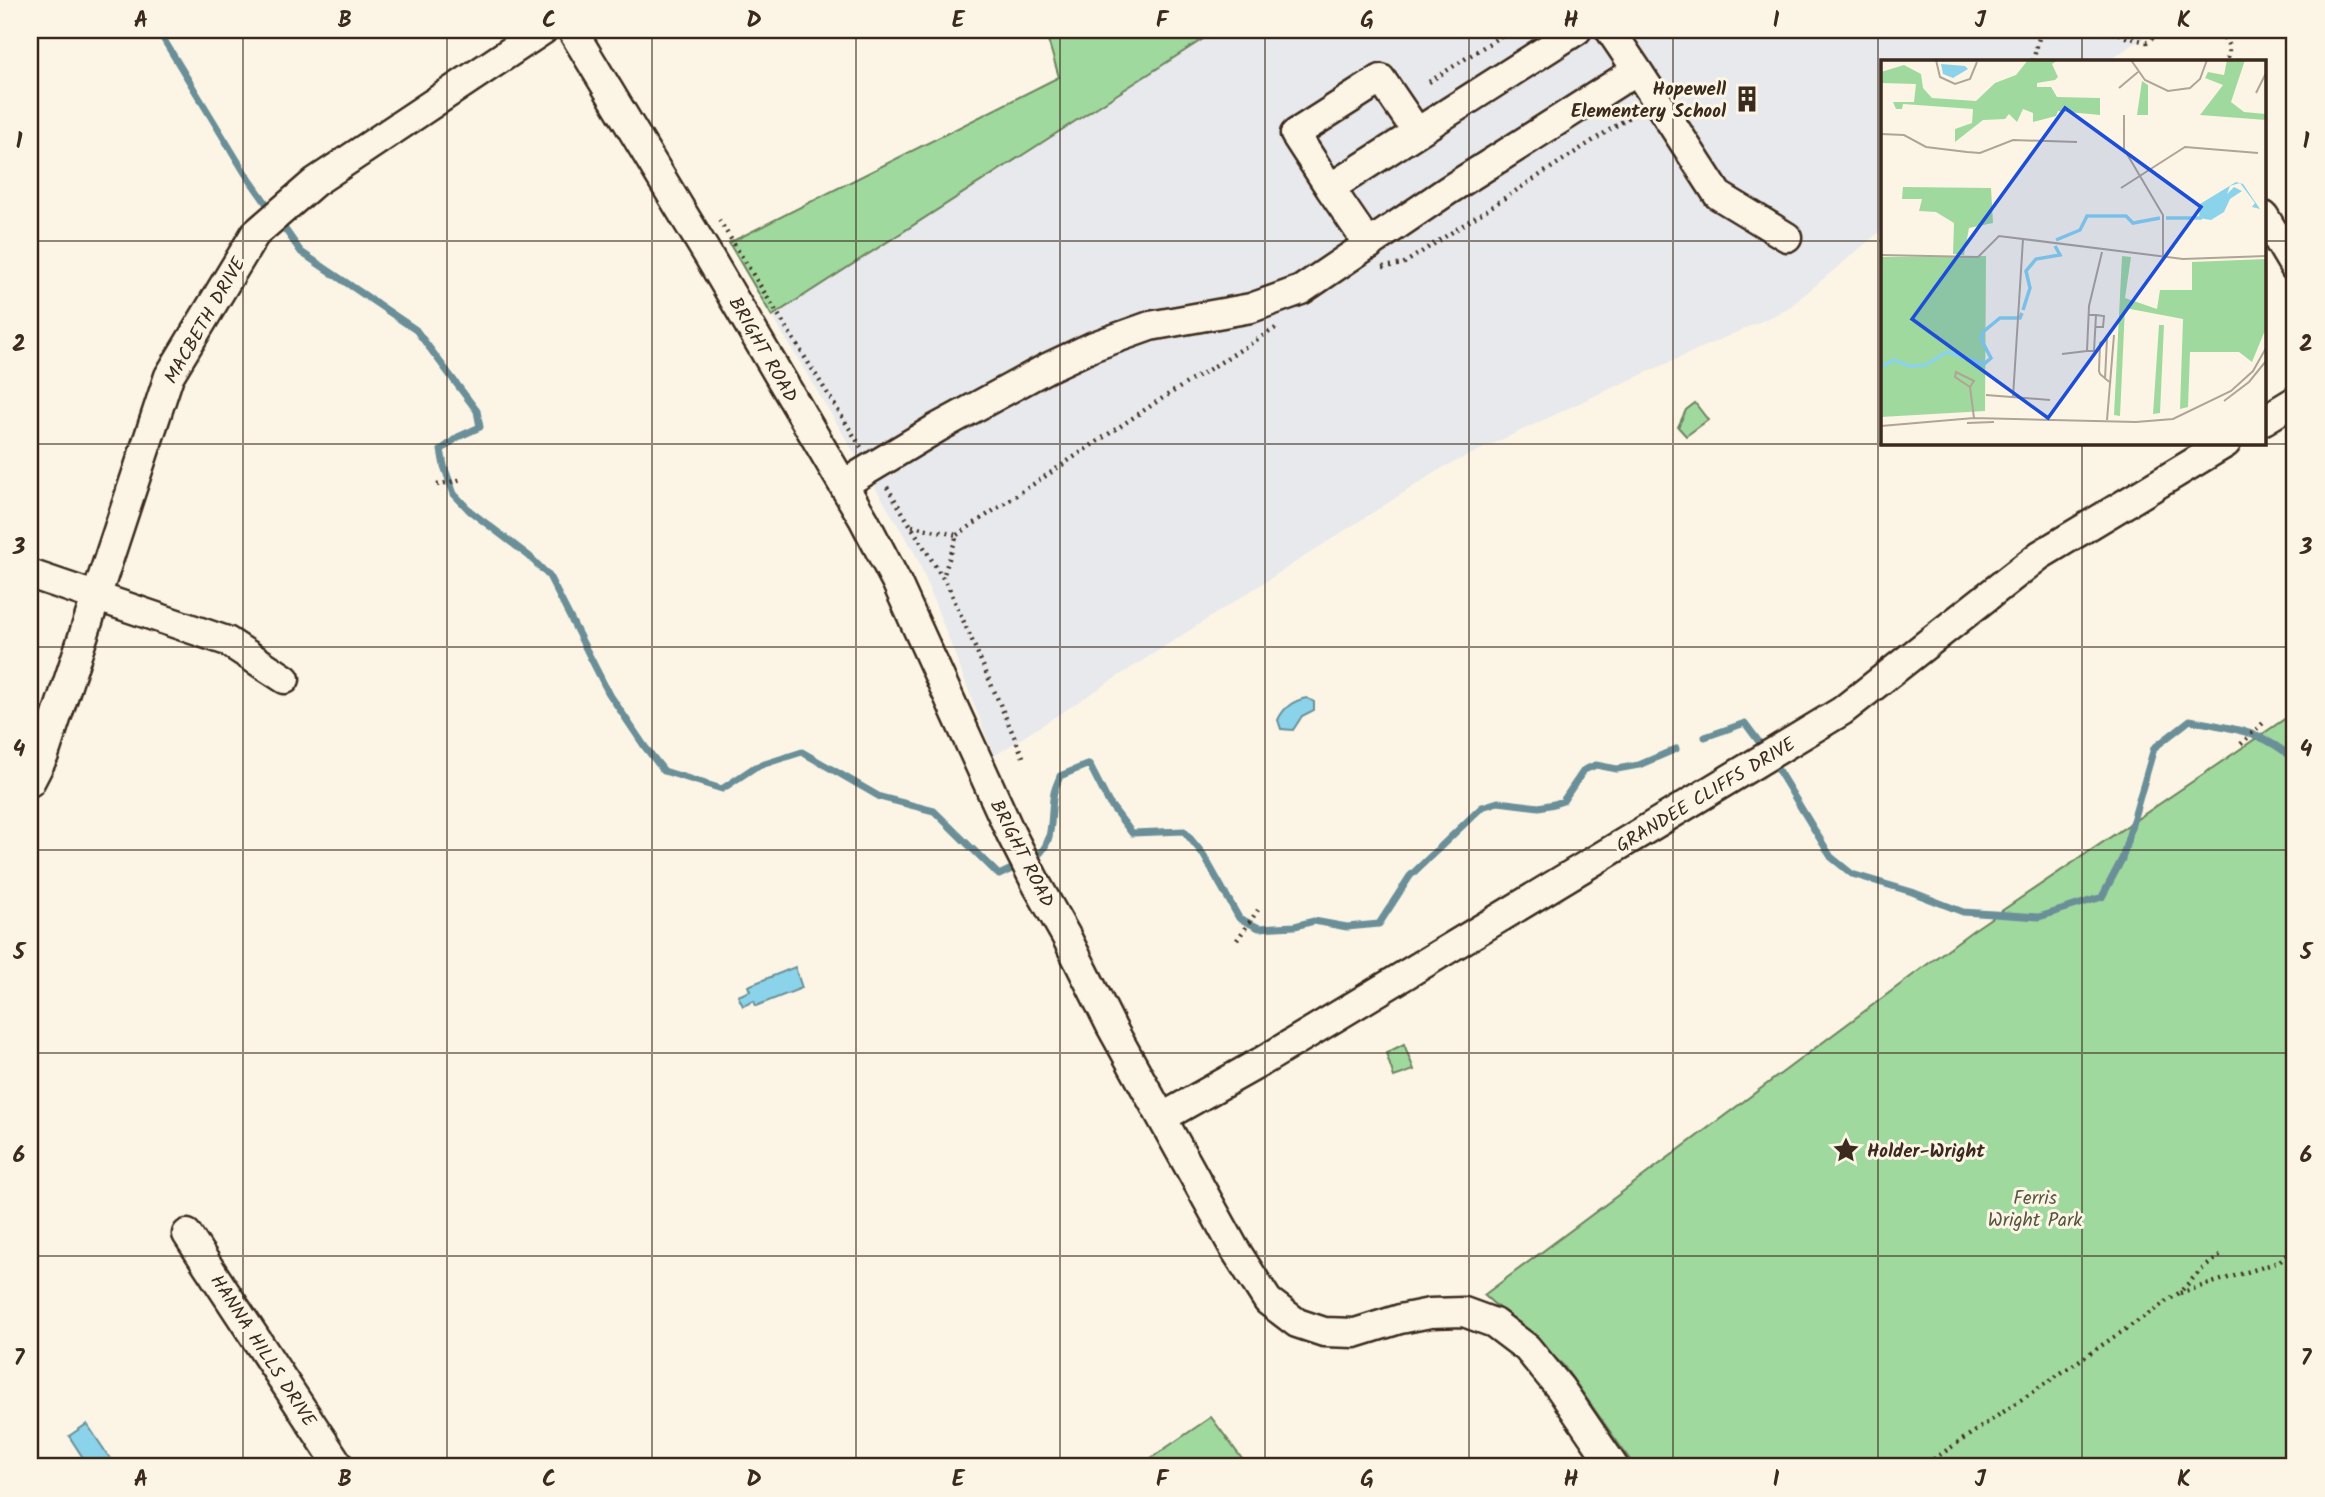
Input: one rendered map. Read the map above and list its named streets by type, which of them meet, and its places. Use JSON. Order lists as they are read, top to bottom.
{
  "streets": {
    "street": [
      "MACBETH DRIVE",
      "BRIGHT ROAD",
      "GRANDEE CLIFFS DRIVE",
      "HANNA HILLS DRIVE"
    ]
  },
  "crossings": [
    ["BRIGHT ROAD", "GRANDEE CLIFFS DRIVE"]
  ],
  "parks": ["Ferris Wright Park"],
  "places": {
    "building": ["Hopewell Elementery School"],
    "place": ["Holder-Wright"]
  },
  "grid": {
    "columns": [
      "A",
      "B",
      "C",
      "D",
      "E",
      "F",
      "G",
      "H",
      "I",
      "J",
      "K"
    ],
    "rows": [
      "1",
      "2",
      "3",
      "4",
      "5",
      "6",
      "7"
    ]
  }
}
